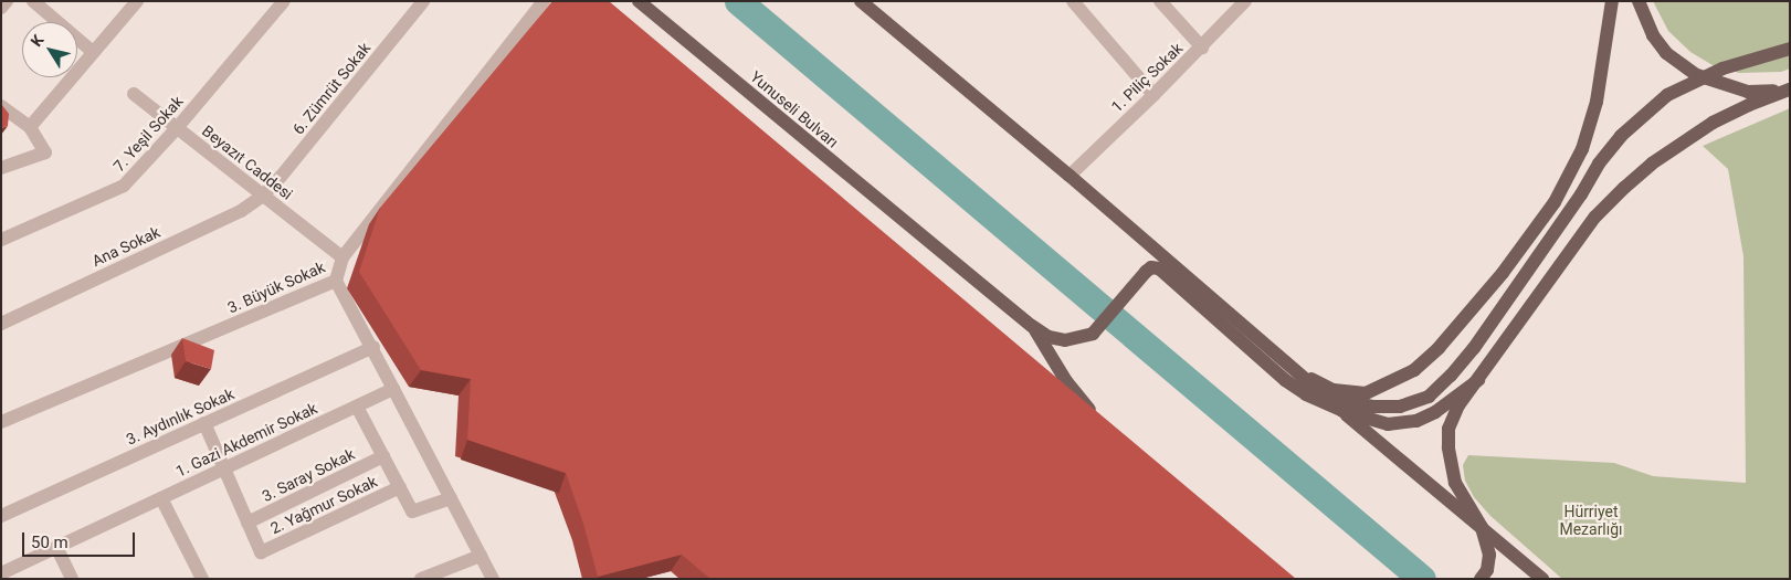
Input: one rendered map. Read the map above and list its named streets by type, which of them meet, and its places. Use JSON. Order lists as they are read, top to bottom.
{
  "streets": {
    "main road": ["Yunuseli Bulvarı"],
    "street": [
      "1. Piliç Sokak",
      "6. Zümrüt Sokak",
      "7. Yeşil Sokak",
      "Beyazıt Caddesi",
      "Ana Sokak",
      "3. Büyük Sokak",
      "3. Aydınlık Sokak",
      "1. Gazi Akdemir Sokak",
      "3. Saray Sokak",
      "2. Yağmur Sokak"
    ]
  },
  "crossings": [
    ["6. Zümrüt Sokak", "Beyazıt Caddesi"],
    ["6. Zümrüt Sokak", "Ana Sokak"],
    ["7. Yeşil Sokak", "Beyazıt Caddesi"],
    ["Beyazıt Caddesi", "Ana Sokak"],
    ["Beyazıt Caddesi", "3. Büyük Sokak"],
    ["1. Gazi Akdemir Sokak", "2. Yağmur Sokak"],
    ["3. Saray Sokak", "2. Yağmur Sokak"]
  ],
  "parks": ["Hürriyet Mezarlığı"],
  "scale_bar": "50 m",
  "north": "top left"
}
